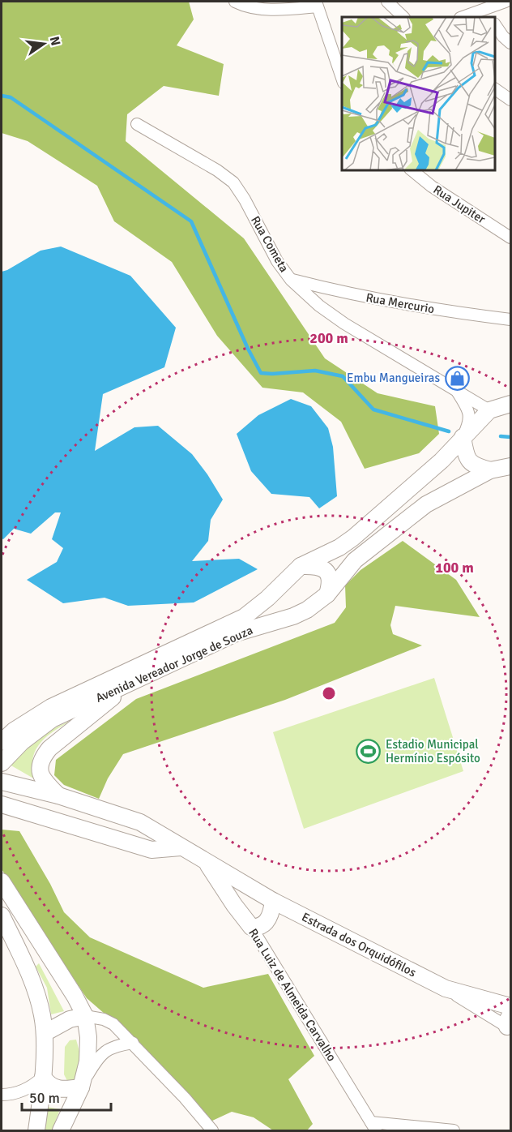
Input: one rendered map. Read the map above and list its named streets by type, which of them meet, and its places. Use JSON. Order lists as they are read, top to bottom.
{
  "streets": {
    "main road": ["Avenida Vereador Jorge de Souza", "Estrada dos Orquidófilos", "Rua Luiz de Almeida Carvalho"],
    "street": ["Rua Jupiter", "Rua Cometa", "Rua Mercurio"]
  },
  "crossings": [
    ["Rua Cometa", "Rua Mercurio"],
    ["Estrada dos Orquidófilos", "Rua Luiz de Almeida Carvalho"]
  ],
  "places": {
    "shop": ["Embu Mangueiras"],
    "sports": ["Estadio Municipal Hermínio Espósito"]
  },
  "scale_bar": "50 m",
  "north": "right",
  "rings": ["200 m", "100 m"]
}
